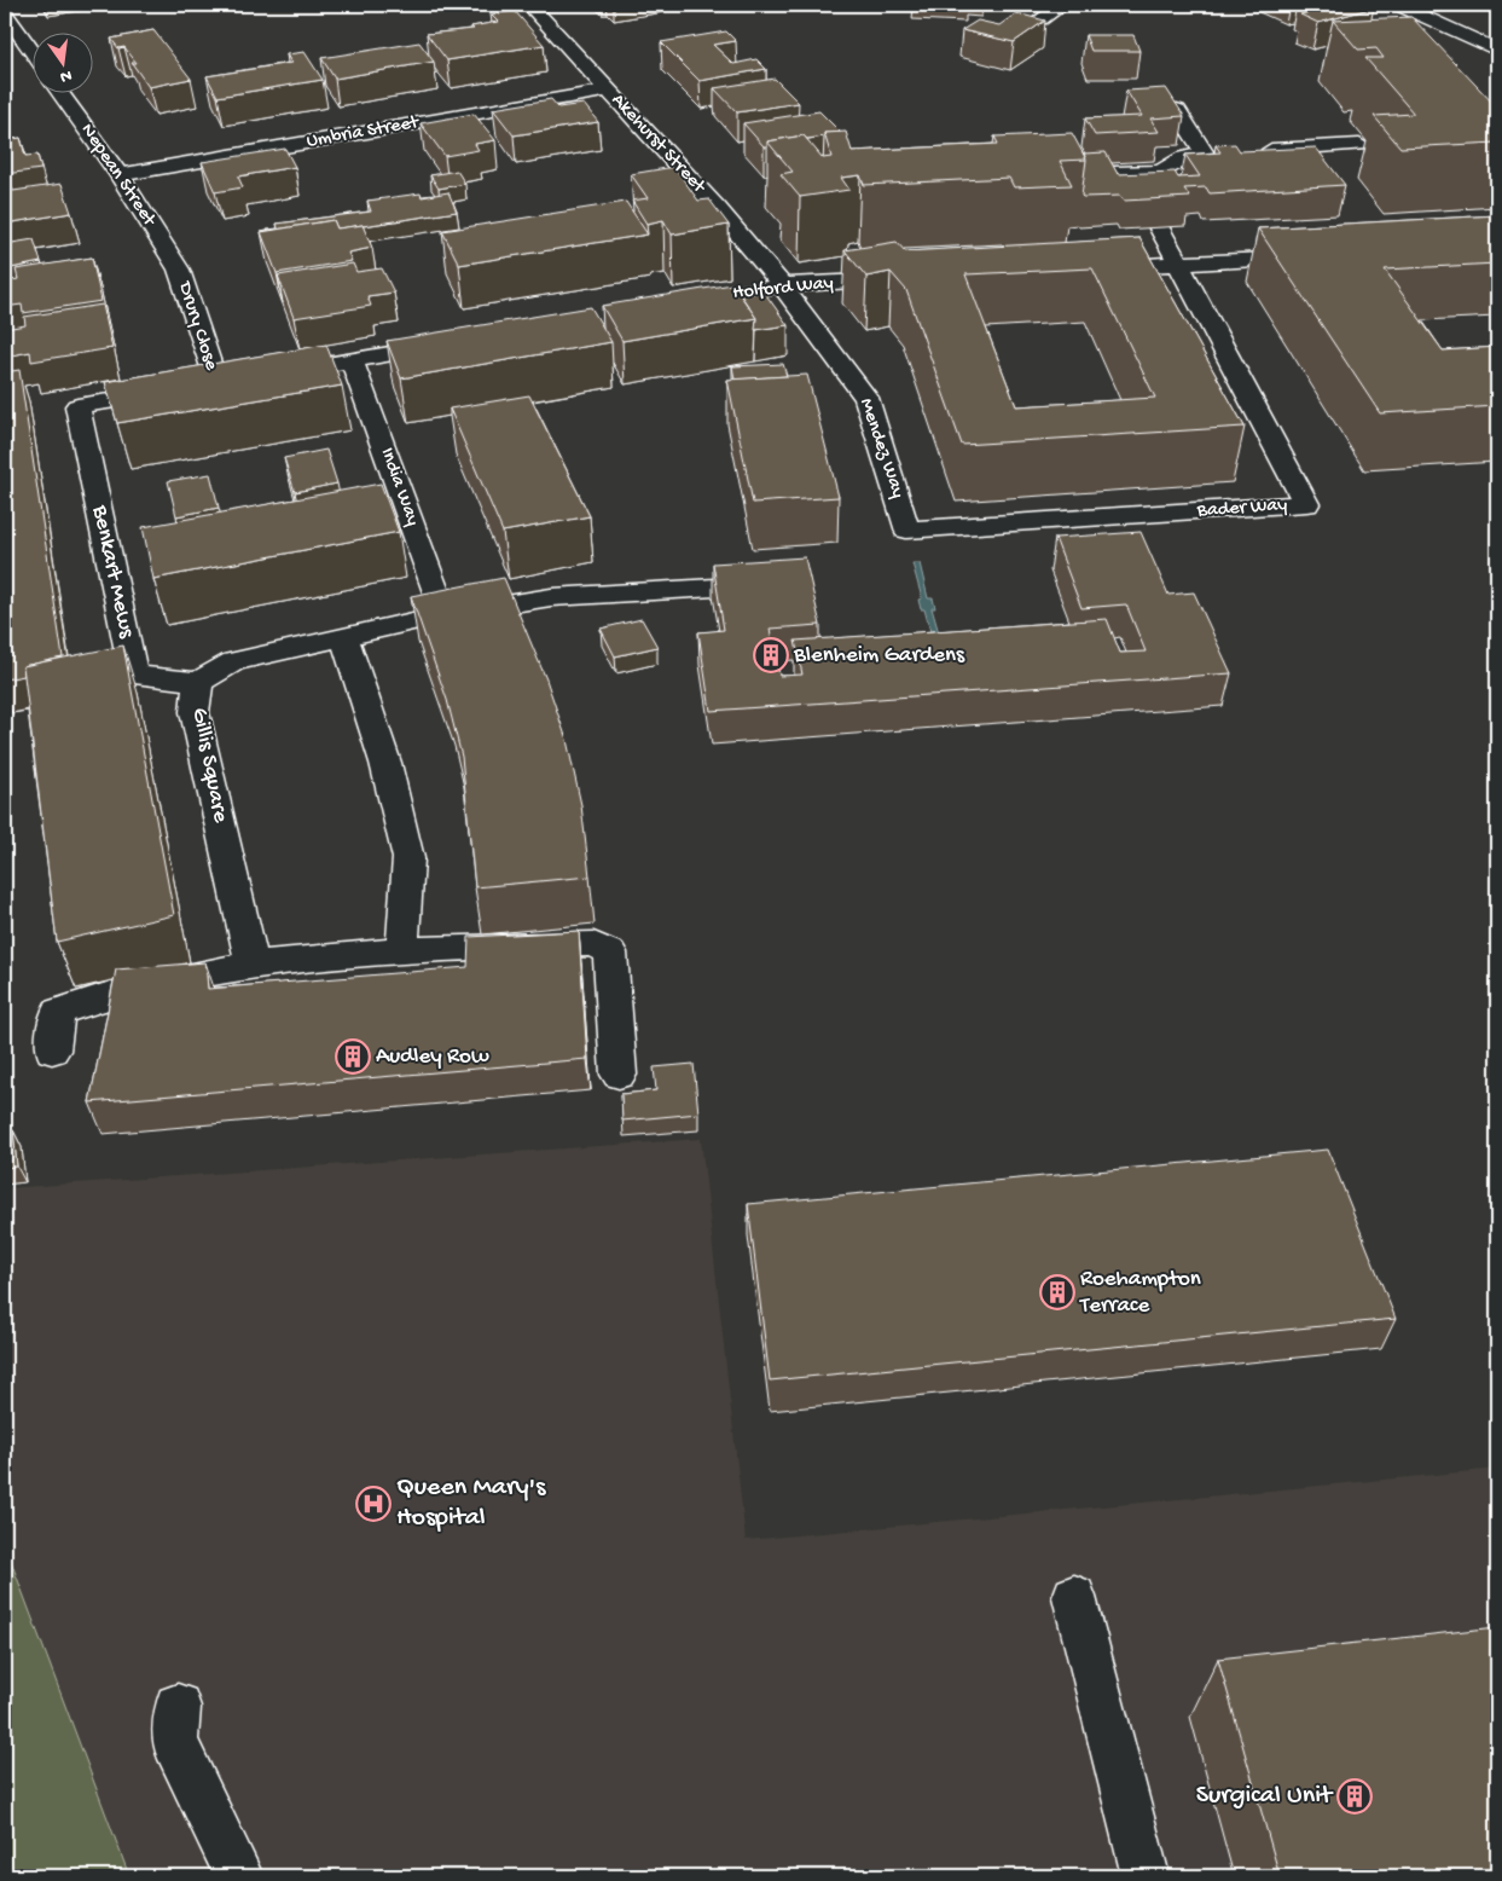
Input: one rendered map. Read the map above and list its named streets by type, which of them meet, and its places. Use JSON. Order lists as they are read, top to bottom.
{
  "streets": {
    "main road": [
      "Umbria Street",
      "Akehurst Street",
      "Nepean Street",
      "Holford Way",
      "Drury Close",
      "Mendez Way",
      "India Way",
      "Bader Way",
      "Benkart Mews",
      "Gillis Square"
    ]
  },
  "crossings": [
    ["Umbria Street", "Akehurst Street"],
    ["Umbria Street", "Nepean Street"],
    ["Akehurst Street", "Holford Way"],
    ["Akehurst Street", "Mendez Way"],
    ["Nepean Street", "Drury Close"],
    ["Holford Way", "Mendez Way"],
    ["Drury Close", "Benkart Mews"],
    ["Mendez Way", "Bader Way"],
    ["India Way", "Gillis Square"],
    ["Benkart Mews", "Gillis Square"]
  ],
  "places": {
    "building": [
      "Blenheim Gardens",
      "Audley Row",
      "Roehampton Terrace",
      "Surgical Unit"
    ],
    "hospital": ["Queen Mary's Hospital"]
  },
  "north": "bottom"
}
